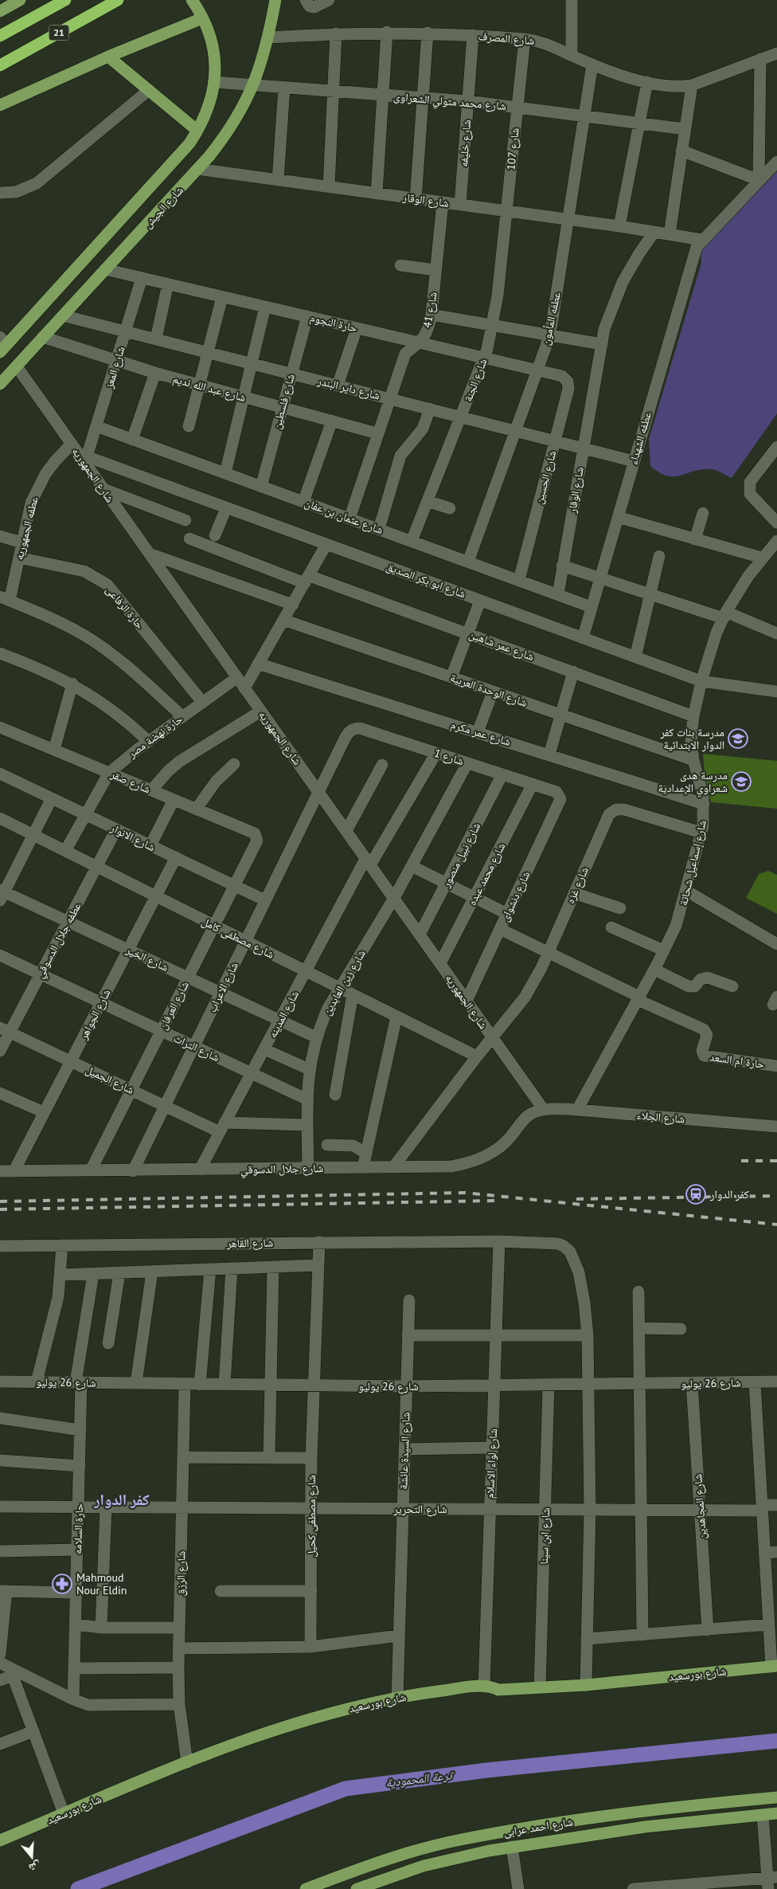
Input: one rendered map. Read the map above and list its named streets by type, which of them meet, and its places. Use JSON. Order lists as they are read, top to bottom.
{
  "streets": {
    "highway": ["21"],
    "main road": ["شارع الجيش", "شارع بورسعيد", "شارع احمد عرابى"],
    "street": [
      "شارع المصرف",
      "شارع محمد متولي الشعراوى",
      "شارع خليفه",
      "شارع 107",
      "شارع الوقار",
      "شارع 41",
      "عطفه المأمون",
      "حارة النجوم",
      "شارع المعز",
      "شارع الجنة",
      "شارع عبد الله نديم",
      "شارع داير البندر",
      "شارع فلسطين",
      "عطفه الشهداء",
      "شارع الجمهوريه",
      "شارع الحسين",
      "شارع عثمان بن عفان",
      "عطفه الجمهوريه",
      "شارع ابو بكر الصديق",
      "حارة الرفاعى",
      "شارع عمر شاهين",
      "شارع الوحدة العربية",
      "شارع عمر مكرم",
      "حارة نهضة مصر",
      "شارع 1",
      "شارع صقر",
      "شارع الانوار",
      "شارع نبيل منصور",
      "شارع إسماعيل شحاتة",
      "شارع محمد عبده",
      "شارع غزه",
      "شارع دنشواى",
      "شارع مصطفى كامل",
      "عطفه جلال الدسوقي",
      "شارع الخير",
      "شارع زين العابدين",
      "شارع الاعراب",
      "شارع العرفان",
      "شارع الجواهر",
      "شارع المدينه",
      "شارع التراث",
      "حارة ام السعد",
      "شارع الجميل",
      "شارع الجلاء",
      "شارع جلال الدسوقي",
      "شارع القاهر",
      "شارع 26 يوليو",
      "شارع السيدة عائشة",
      "شارع لواء الاسلام",
      "شارع المجاهدين",
      "شارع التحرير",
      "شارع مصطفى كحيل",
      "حارة السلامه",
      "شارع ابن سينا",
      "شارع الرزق"
    ]
  },
  "crossings": [
    ["شارع المصرف", "شارع خليفه"],
    ["شارع المصرف", "شارع 107"],
    ["شارع المصرف", "شارع الجيش"],
    ["شارع المصرف", "عطفه المأمون"],
    ["شارع محمد متولي الشعراوى", "شارع خليفه"],
    ["شارع محمد متولي الشعراوى", "شارع 107"],
    ["شارع محمد متولي الشعراوى", "شارع الجيش"],
    ["شارع محمد متولي الشعراوى", "عطفه المأمون"],
    ["شارع خليفه", "شارع الوقار"],
    ["شارع 107", "شارع الوقار"],
    ["شارع 107", "شارع الجنة"],
    ["شارع الوقار", "شارع الجيش"],
    ["شارع الوقار", "شارع 41"],
    ["شارع الوقار", "عطفه المأمون"],
    ["شارع الوقار", "شارع الجنة"],
    ["شارع الوقار", "شارع داير البندر"],
    ["شارع الوقار", "عطفه الشهداء"],
    ["شارع الوقار", "شارع عثمان بن عفان"],
    ["شارع الجيش", "حارة النجوم"],
    ["شارع الجيش", "شارع عبد الله نديم"],
    ["شارع الجيش", "شارع داير البندر"],
    ["شارع الجيش", "شارع الجمهوريه"],
    ["شارع 41", "حارة النجوم"],
    ["شارع 41", "شارع عبد الله نديم"],
    ["شارع 41", "شارع داير البندر"],
    ["شارع 41", "شارع عثمان بن عفان"],
    ["عطفه المأمون", "حارة النجوم"],
    ["عطفه المأمون", "شارع داير البندر"],
    ["عطفه المأمون", "شارع عثمان بن عفان"],
    ["حارة النجوم", "شارع المعز"],
    ["حارة النجوم", "شارع الجنة"],
    ["حارة النجوم", "شارع فلسطين"],
    ["حارة النجوم", "شارع الحسين"],
    ["شارع المعز", "شارع عبد الله نديم"],
    ["شارع المعز", "شارع داير البندر"],
    ["شارع المعز", "شارع الجمهوريه"],
    ["شارع المعز", "شارع عثمان بن عفان"],
    ["شارع المعز", "عطفه الجمهوريه"],
    ["شارع المعز", "شارع ابو بكر الصديق"],
    ["شارع الجنة", "شارع داير البندر"],
    ["شارع الجنة", "شارع عثمان بن عفان"],
    ["شارع عبد الله نديم", "شارع فلسطين"],
    ["شارع داير البندر", "شارع فلسطين"],
    ["شارع داير البندر", "عطفه الشهداء"],
    ["شارع داير البندر", "شارع الحسين"],
    ["شارع فلسطين", "شارع عثمان بن عفان"],
    ["عطفه الشهداء", "شارع عثمان بن عفان"],
    ["عطفه الشهداء", "شارع ابو بكر الصديق"],
    ["شارع الجمهوريه", "عطفه الجمهوريه"],
    ["شارع الجمهوريه", "شارع ابو بكر الصديق"],
    ["شارع الجمهوريه", "حارة نهضة مصر"],
    ["شارع الجمهوريه", "شارع نبيل منصور"],
    ["شارع الجمهوريه", "شارع محمد عبده"],
    ["شارع الجمهوريه", "شارع غزه"],
    ["شارع الجمهوريه", "شارع دنشواى"],
    ["شارع الجمهوريه", "شارع زين العابدين"],
    ["شارع الجمهوريه", "شارع الاعراب"],
    ["شارع الجمهوريه", "شارع المدينه"],
    ["شارع الجمهوريه", "شارع الجلاء"],
    ["شارع الجمهوريه", "شارع جلال الدسوقي"],
    ["شارع الحسين", "شارع عثمان بن عفان"],
    ["عطفه الجمهوريه", "شارع ابو بكر الصديق"],
    ["عطفه الجمهوريه", "حارة الرفاعى"],
    ["شارع ابو بكر الصديق", "شارع إسماعيل شحاتة"],
    ["حارة الرفاعى", "حارة نهضة مصر"],
    ["شارع عمر شاهين", "شارع إسماعيل شحاتة"],
    ["شارع الوحدة العربية", "شارع إسماعيل شحاتة"],
    ["شارع عمر مكرم", "شارع إسماعيل شحاتة"],
    ["حارة نهضة مصر", "شارع صقر"],
    ["حارة نهضة مصر", "شارع الانوار"],
    ["حارة نهضة مصر", "شارع مصطفى كامل"],
    ["شارع 1", "شارع نبيل منصور"],
    ["شارع 1", "شارع محمد عبده"],
    ["شارع 1", "شارع دنشواى"],
    ["شارع 1", "شارع زين العابدين"],
    ["شارع 1", "شارع الاعراب"],
    ["شارع 1", "شارع المدينه"],
    ["شارع صقر", "شارع العرفان"],
    ["شارع الانوار", "عطفه جلال الدسوقي"],
    ["شارع الانوار", "شارع الاعراب"],
    ["شارع الانوار", "شارع العرفان"],
    ["شارع الانوار", "شارع الجواهر"],
    ["شارع إسماعيل شحاتة", "شارع غزه"],
    ["شارع إسماعيل شحاتة", "حارة ام السعد"],
    ["شارع إسماعيل شحاتة", "شارع الجلاء"],
    ["شارع غزه", "شارع مصطفى كامل"],
    ["شارع غزه", "شارع جلال الدسوقي"],
    ["شارع مصطفى كامل", "عطفه جلال الدسوقي"],
    ["شارع مصطفى كامل", "شارع زين العابدين"],
    ["شارع مصطفى كامل", "شارع الاعراب"],
    ["شارع مصطفى كامل", "شارع العرفان"],
    ["شارع مصطفى كامل", "شارع الجواهر"],
    ["شارع مصطفى كامل", "شارع المدينه"],
    ["عطفه جلال الدسوقي", "شارع الخير"],
    ["عطفه جلال الدسوقي", "شارع التراث"],
    ["عطفه جلال الدسوقي", "شارع الجميل"],
    ["شارع الخير", "شارع زين العابدين"],
    ["شارع الخير", "شارع الاعراب"],
    ["شارع الخير", "شارع العرفان"],
    ["شارع الخير", "شارع الجواهر"],
    ["شارع الخير", "شارع المدينه"],
    ["شارع زين العابدين", "شارع التراث"],
    ["شارع زين العابدين", "شارع الجميل"],
    ["شارع زين العابدين", "شارع جلال الدسوقي"],
    ["شارع الاعراب", "شارع التراث"],
    ["شارع الاعراب", "شارع الجميل"],
    ["شارع الاعراب", "شارع جلال الدسوقي"],
    ["شارع العرفان", "شارع التراث"],
    ["شارع العرفان", "شارع الجميل"],
    ["شارع العرفان", "شارع جلال الدسوقي"],
    ["شارع الجواهر", "شارع التراث"],
    ["شارع الجواهر", "شارع الجميل"],
    ["شارع الجواهر", "شارع جلال الدسوقي"],
    ["شارع المدينه", "شارع التراث"],
    ["شارع المدينه", "شارع الجميل"],
    ["شارع المدينه", "شارع جلال الدسوقي"],
    ["شارع الجلاء", "شارع جلال الدسوقي"],
    ["شارع القاهر", "شارع 26 يوليو"],
    ["شارع القاهر", "شارع لواء الاسلام"],
    ["شارع القاهر", "شارع التحرير"],
    ["شارع القاهر", "شارع مصطفى كحيل"],
    ["شارع القاهر", "شارع بورسعيد"],
    ["شارع 26 يوليو", "شارع السيدة عائشة"],
    ["شارع 26 يوليو", "شارع لواء الاسلام"],
    ["شارع 26 يوليو", "شارع المجاهدين"],
    ["شارع 26 يوليو", "شارع مصطفى كحيل"],
    ["شارع 26 يوليو", "حارة السلامه"],
    ["شارع 26 يوليو", "شارع ابن سينا"],
    ["شارع 26 يوليو", "شارع الرزق"],
    ["شارع السيدة عائشة", "شارع التحرير"],
    ["شارع السيدة عائشة", "شارع بورسعيد"],
    ["شارع لواء الاسلام", "شارع التحرير"],
    ["شارع لواء الاسلام", "شارع بورسعيد"],
    ["شارع المجاهدين", "شارع التحرير"],
    ["شارع التحرير", "شارع مصطفى كحيل"],
    ["شارع التحرير", "حارة السلامه"],
    ["شارع التحرير", "شارع ابن سينا"],
    ["شارع التحرير", "شارع الرزق"],
    ["شارع ابن سينا", "شارع بورسعيد"],
    ["شارع الرزق", "شارع بورسعيد"]
  ],
  "districts": ["كفر الدوار"],
  "water": ["ترعة المحمودية"],
  "places": {
    "school or university": ["مدرسة بنات كفر الدوار الابتدائية", "مدرسة هدى شعراوي الإعدادية"],
    "station": ["كفر الدوار"],
    "pharmacy": ["Mahmoud Nour Eldin"]
  },
  "north": "bottom"
}
